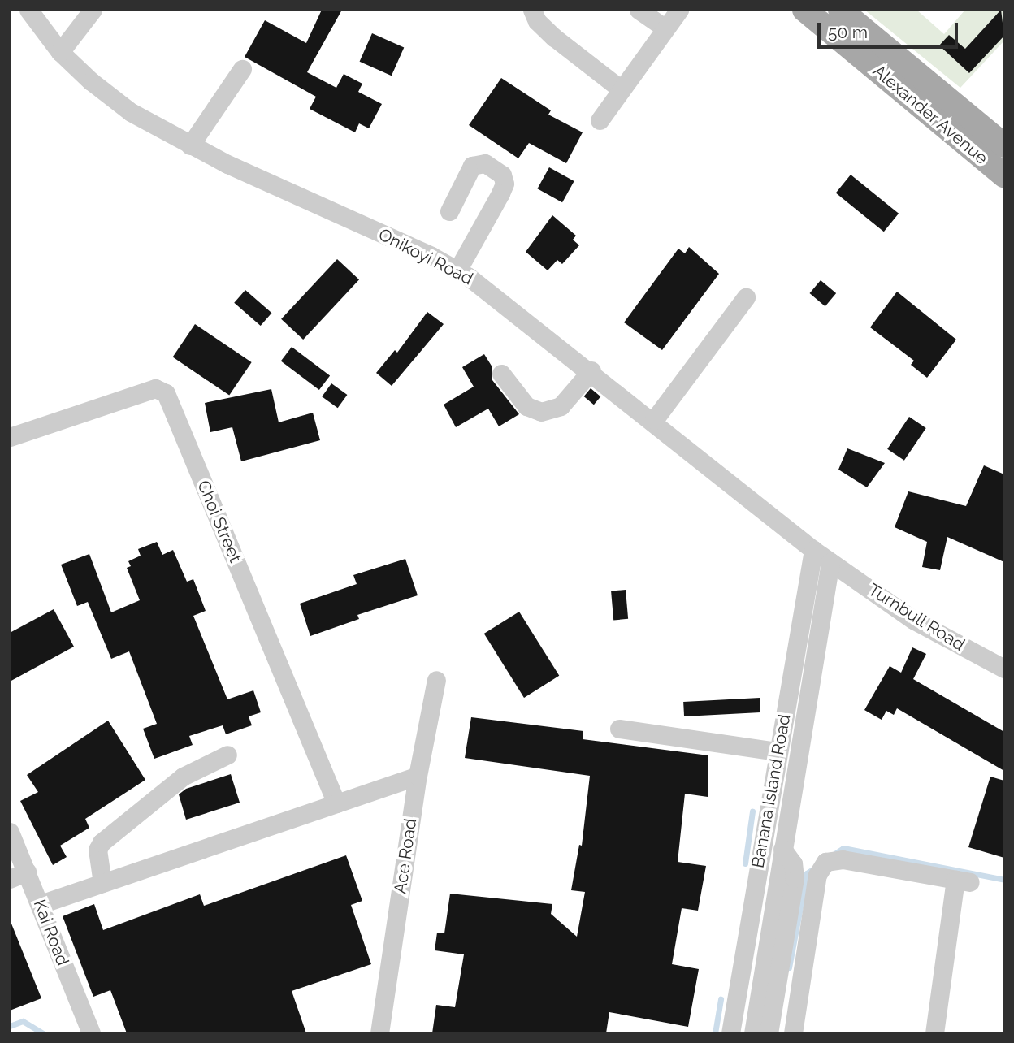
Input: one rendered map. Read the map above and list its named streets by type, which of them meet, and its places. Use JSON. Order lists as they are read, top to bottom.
{
  "streets": {
    "main road": ["Alexander Avenue"],
    "street": [
      "Onikoyi Road",
      "Choi Street",
      "Turnbull Road",
      "Banana Island Road",
      "Ace Road",
      "Kai Road"
    ]
  },
  "crossings": [
    ["Onikoyi Road", "Turnbull Road"],
    ["Onikoyi Road", "Banana Island Road"],
    ["Turnbull Road", "Banana Island Road"]
  ],
  "scale_bar": "50 m"
}
